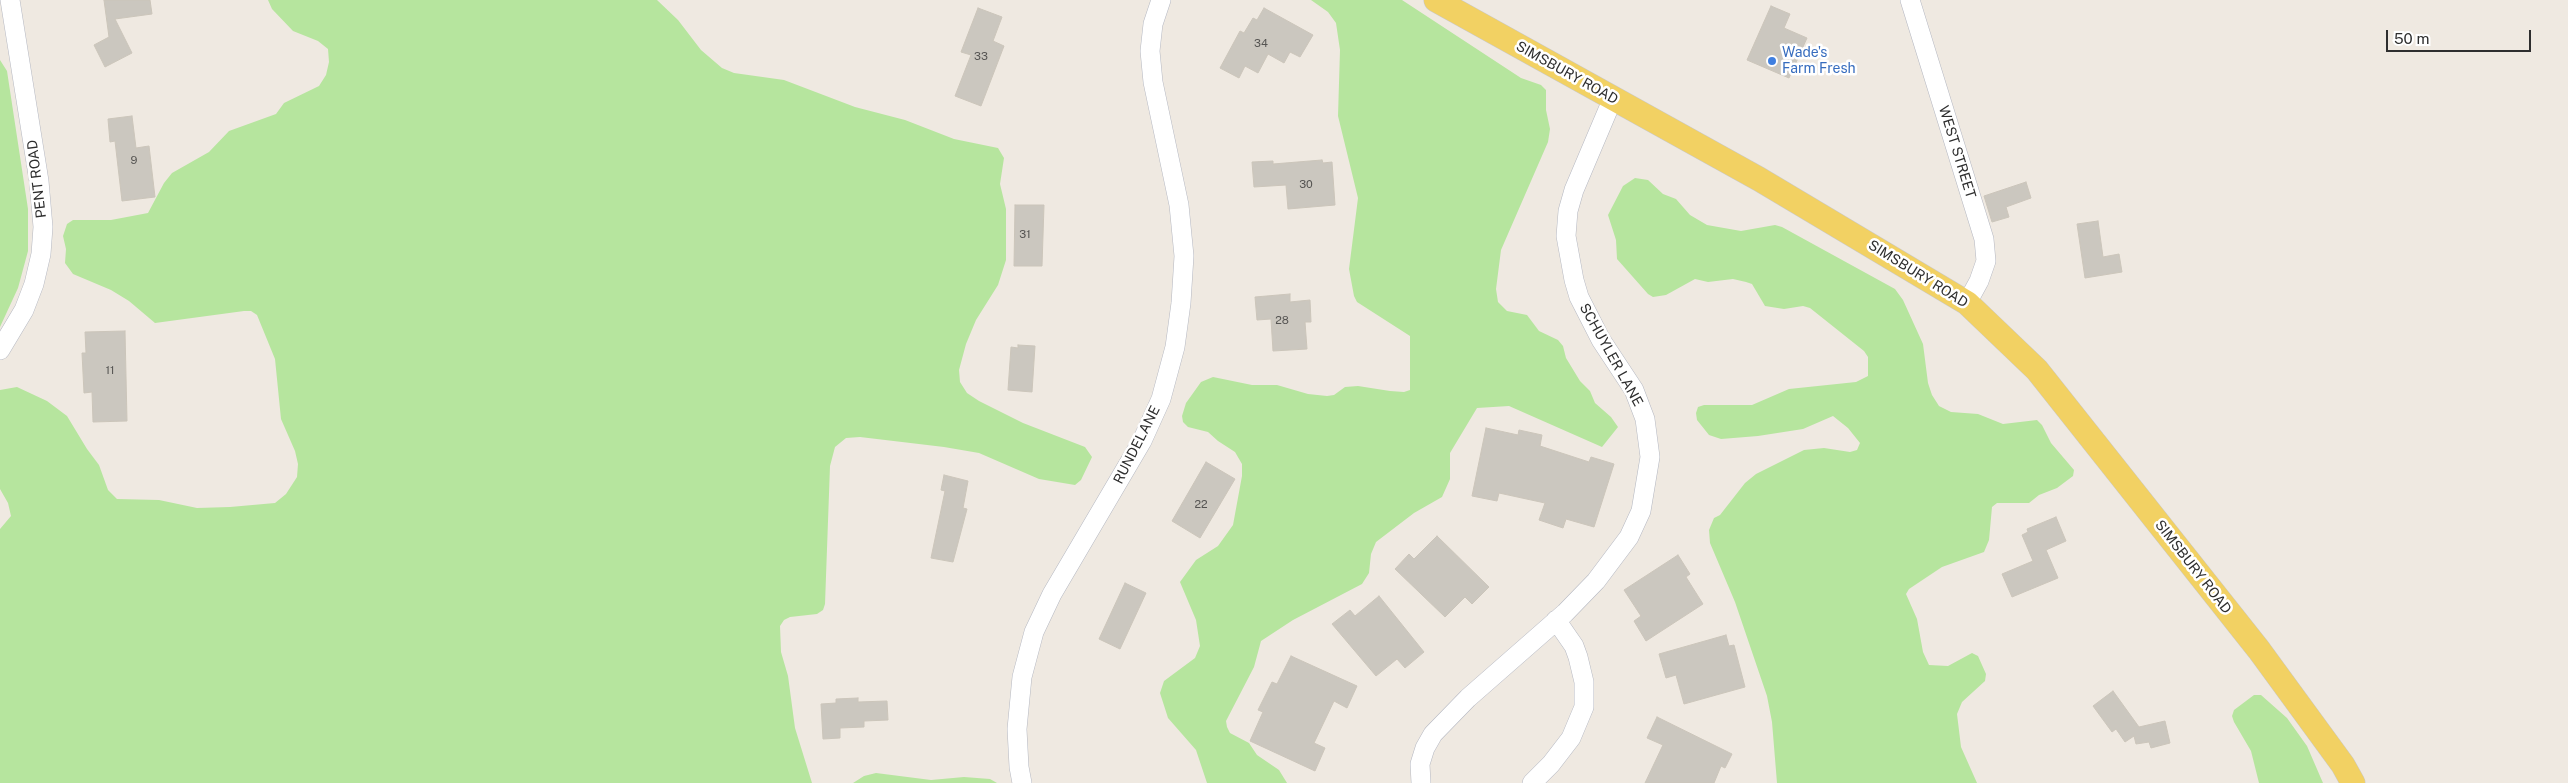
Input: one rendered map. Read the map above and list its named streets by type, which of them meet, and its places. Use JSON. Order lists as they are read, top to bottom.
{
  "streets": {
    "main road": ["SIMSBURY ROAD"],
    "street": [
      "WEST STREET",
      "PENT ROAD",
      "SCHUYLER LANE",
      "RUNDELANE"
    ]
  },
  "crossings": [
    ["SIMSBURY ROAD", "WEST STREET"],
    ["SIMSBURY ROAD", "SCHUYLER LANE"]
  ],
  "places": ["Wade's Farm Fresh"],
  "house_numbers": [
    "34",
    "33",
    "9",
    "30",
    "31",
    "28",
    "11",
    "22"
  ],
  "scale_bar": "50 m"
}
